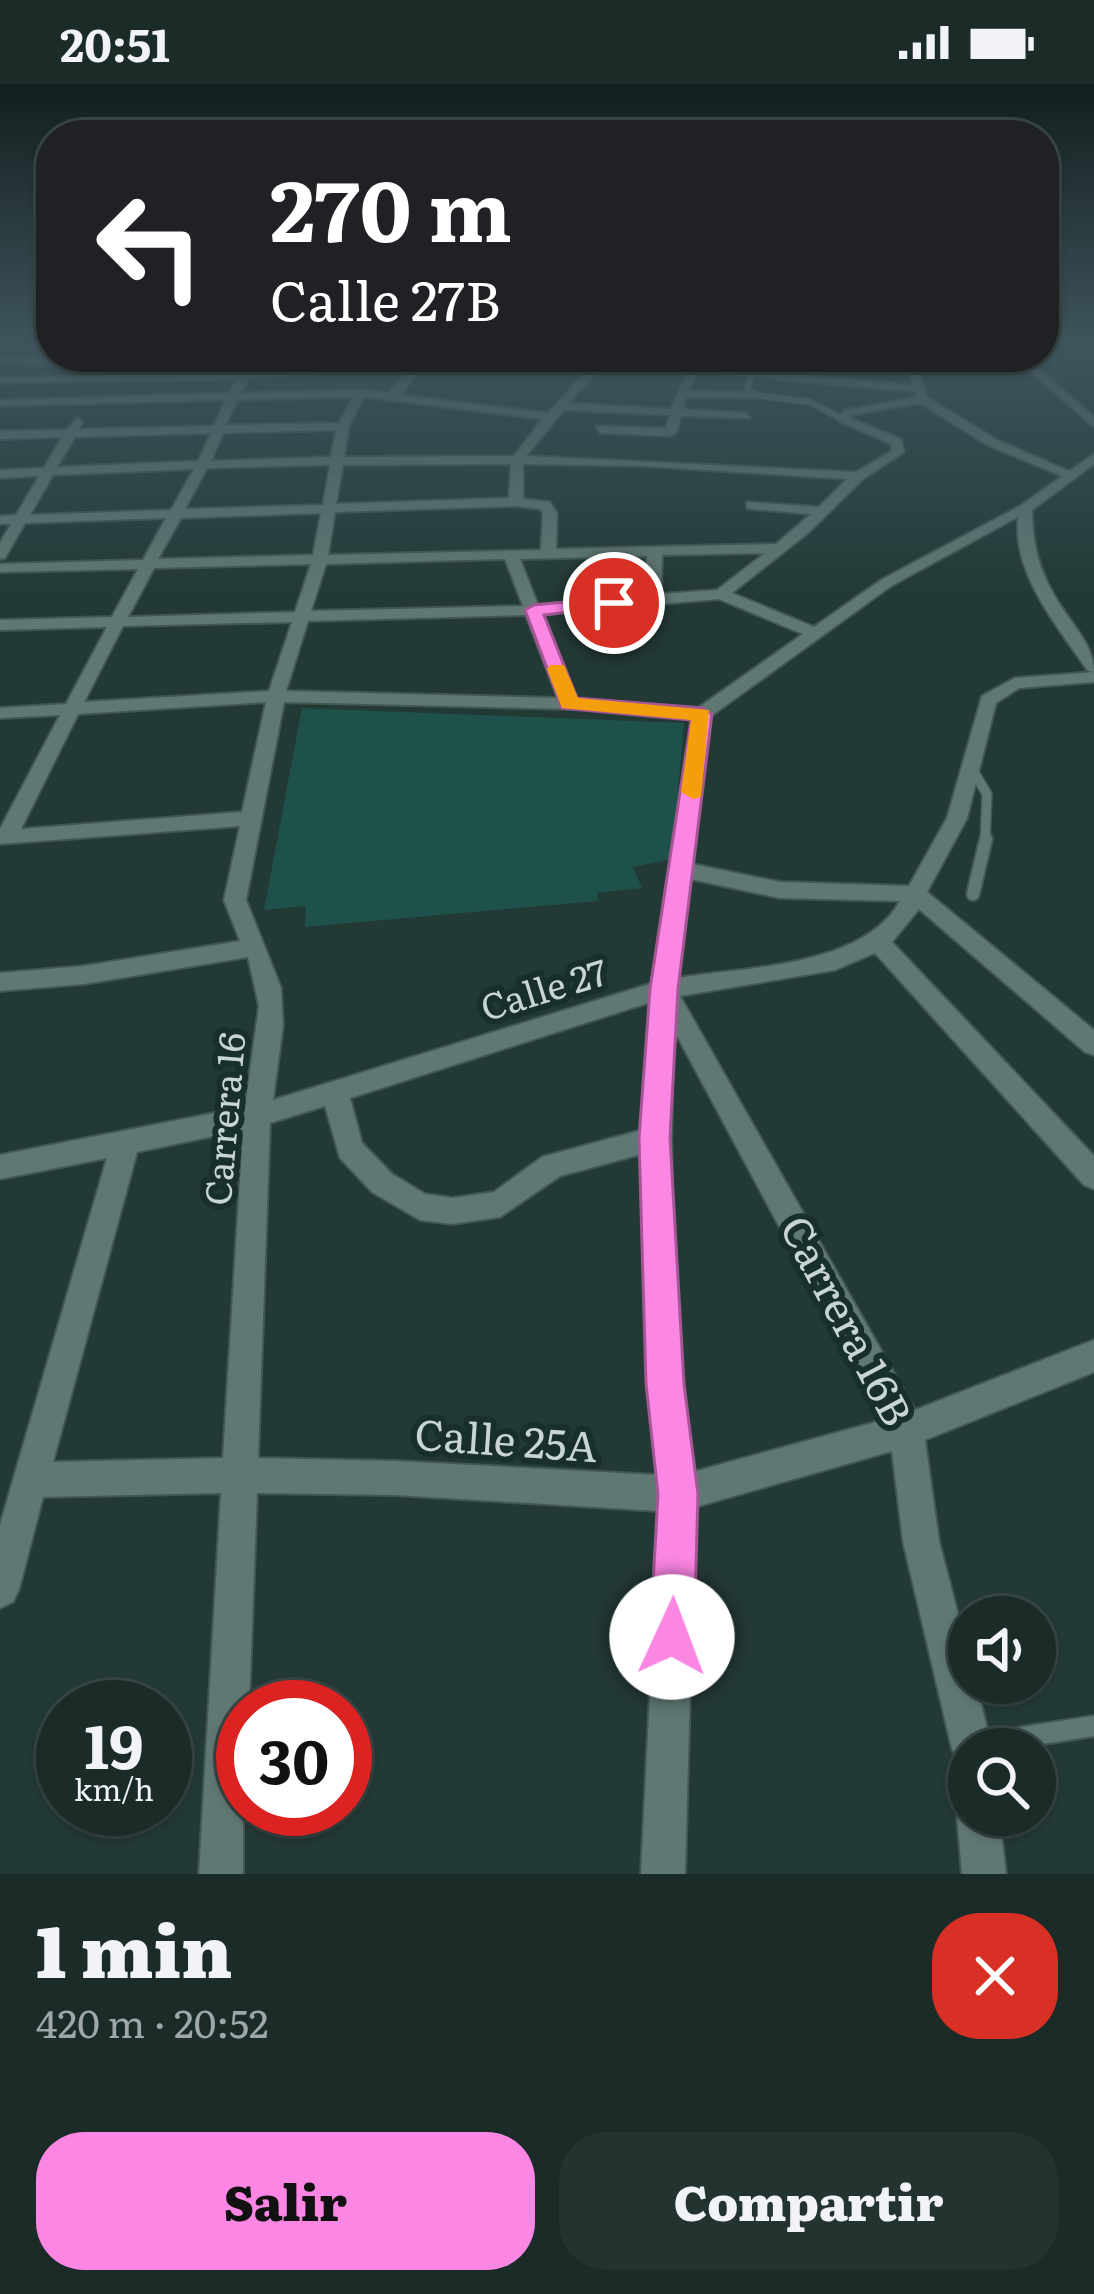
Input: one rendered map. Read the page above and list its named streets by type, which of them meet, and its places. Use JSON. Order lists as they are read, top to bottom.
{
  "streets": {
    "street": [
      "Calle 27",
      "Carrera 16",
      "Carrera 16B",
      "Calle 25A"
    ]
  },
  "crossings": [
    ["Calle 27", "Carrera 16"],
    ["Calle 27", "Carrera 16B"],
    ["Carrera 16", "Calle 25A"],
    ["Carrera 16B", "Calle 25A"]
  ],
  "page": {
    "status": "20:51",
    "turn": ["270 m", "Calle 27B"],
    "speed": "19 km/h",
    "limit": "30",
    "heading": ["1 min", "420 m · 20:52"],
    "buttons": ["Salir", "Compartir"]
  }
}
